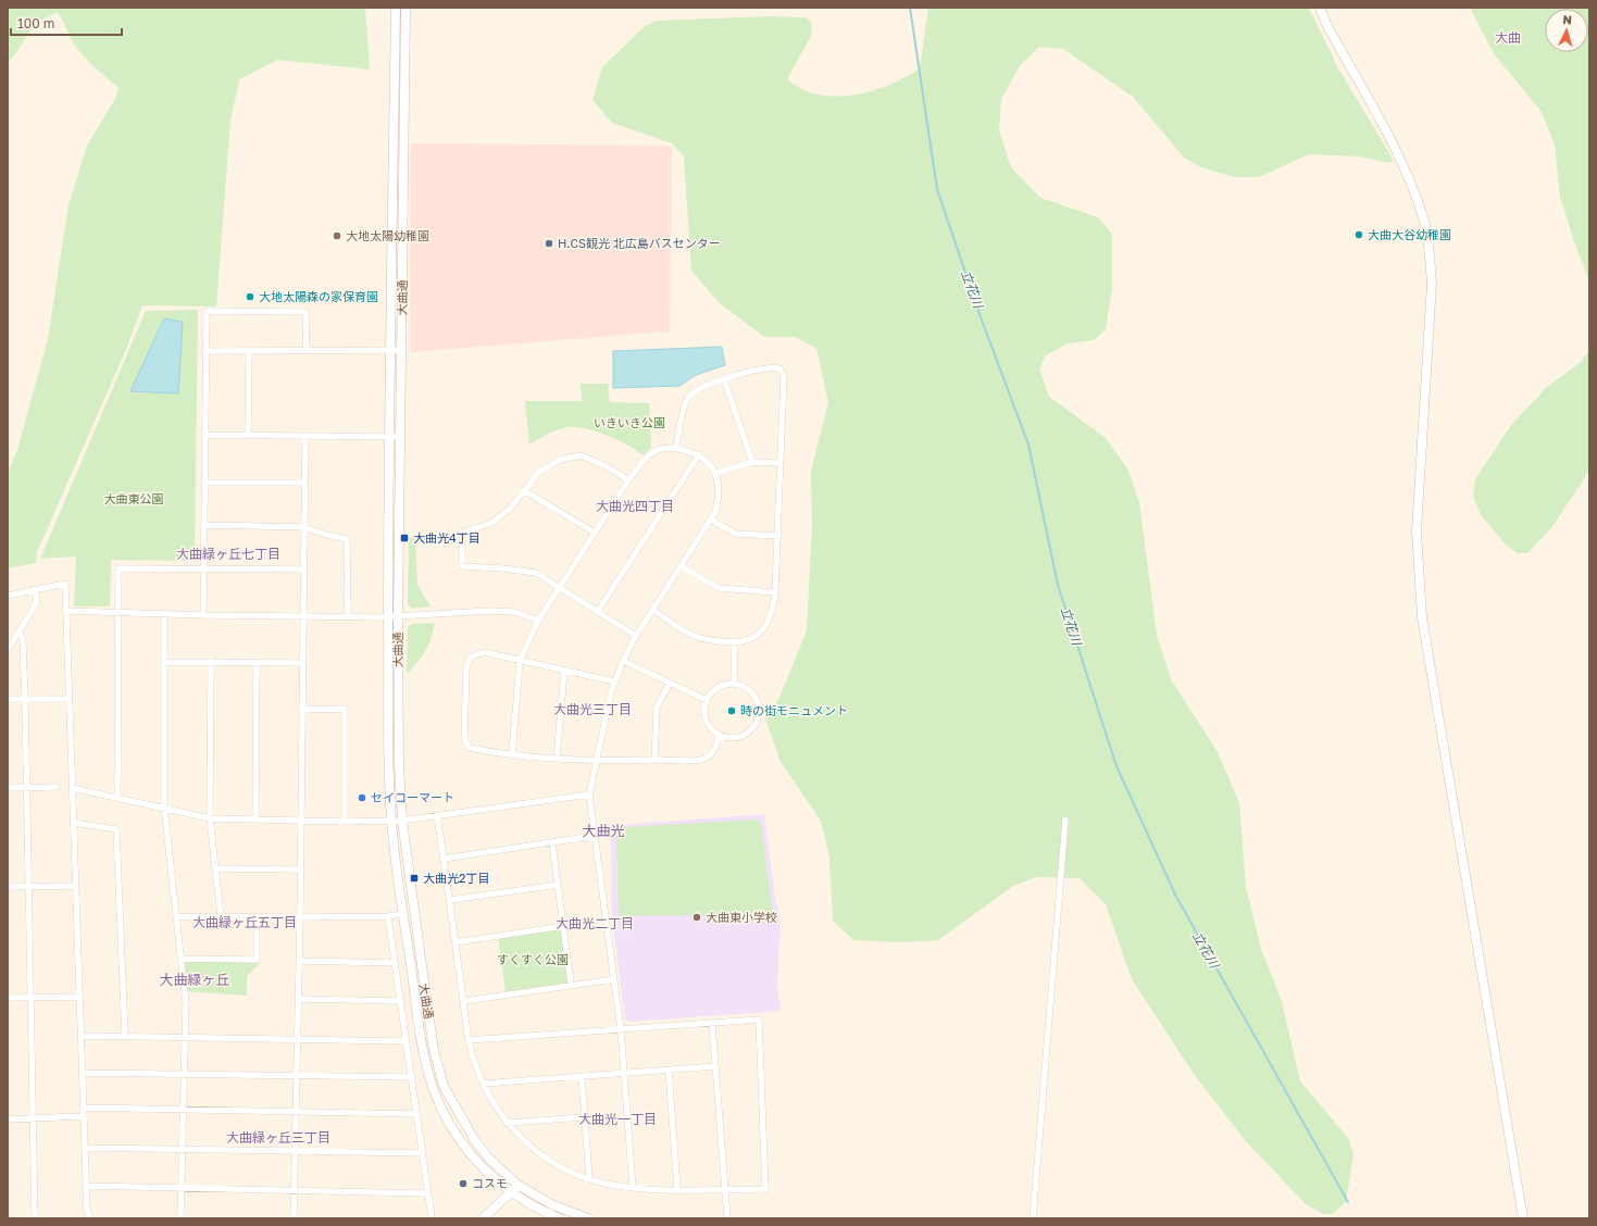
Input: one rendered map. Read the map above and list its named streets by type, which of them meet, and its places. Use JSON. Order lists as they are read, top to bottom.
{
  "streets": {
    "street": ["大曲通"]
  },
  "districts": [
    "大曲",
    "大曲光四丁目",
    "大曲緑ヶ丘七丁目",
    "大曲光三丁目",
    "大曲光",
    "大曲緑ヶ丘五丁目",
    "大曲光二丁目",
    "大曲緑ヶ丘",
    "大曲光一丁目",
    "大曲緑ヶ丘三丁目"
  ],
  "water": ["立花川"],
  "parks": ["いきいき公園", "大曲東公園", "すくすく公園"],
  "places": {
    "other": [
      "大曲大谷幼稚園",
      "大地太陽幼稚園",
      "H.CS観光 北広島バスセンター",
      "大地太陽森の家保育園",
      "時の街モニュメント",
      "セイコーマート",
      "大曲東小学校",
      "コスモ"
    ],
    "transit": ["大曲光4丁目", "大曲光2丁目"]
  },
  "scale_bar": "100 m",
  "north": "top"
}
